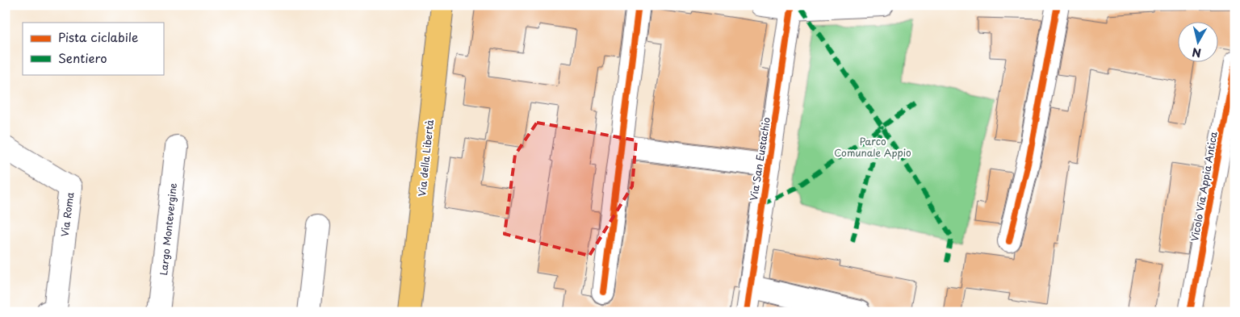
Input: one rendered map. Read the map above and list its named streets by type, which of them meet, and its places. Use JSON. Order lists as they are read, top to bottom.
{
  "streets": {
    "main road": ["Via della Libertà"],
    "street": [
      "Via San Eustachio",
      "Vicolo Via Appia Antica",
      "Via Roma",
      "Largo Montevergine"
    ]
  },
  "parks": ["Parco Comunale Appio"],
  "legend": ["Pista ciclabile", "Sentiero"],
  "north": "bottom"
}
